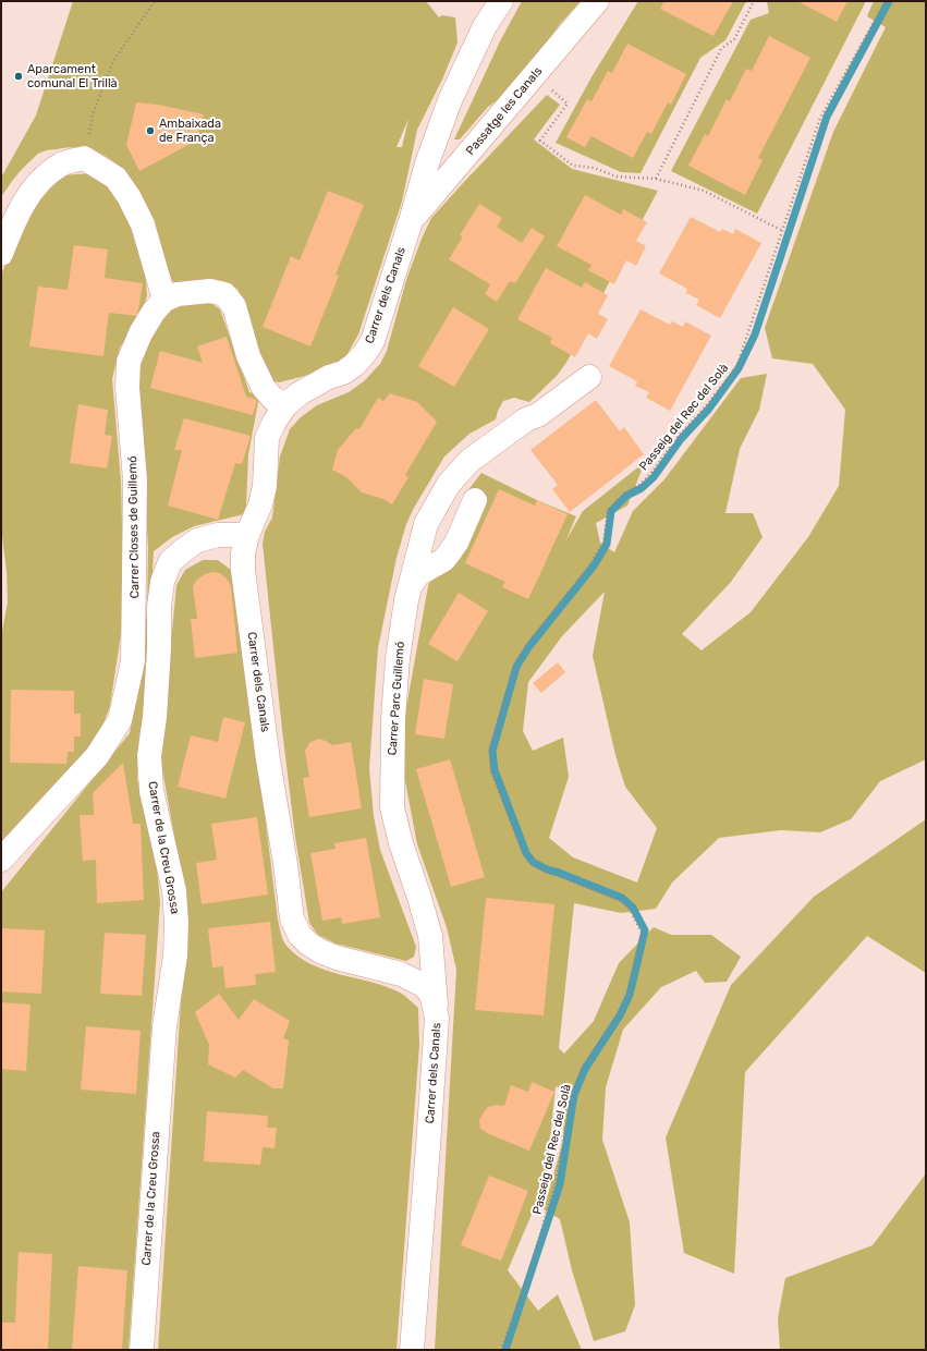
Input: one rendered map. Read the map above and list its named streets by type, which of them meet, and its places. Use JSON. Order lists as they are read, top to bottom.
{
  "streets": {
    "street": [
      "Passatge les Canals",
      "Carrer dels Canals",
      "Carrer Closes de Guillemó",
      "Carrer Parc Guillemó",
      "Carrer de la Creu Grossa"
    ],
    "path": ["Passeig del Rec del Solà"]
  },
  "crossings": [
    ["Passatge les Canals", "Carrer dels Canals"],
    ["Carrer dels Canals", "Carrer Parc Guillemó"],
    ["Carrer dels Canals", "Carrer de la Creu Grossa"]
  ],
  "places": ["Aparcament comunal El Trillà", "Ambaixada de França"]
}
